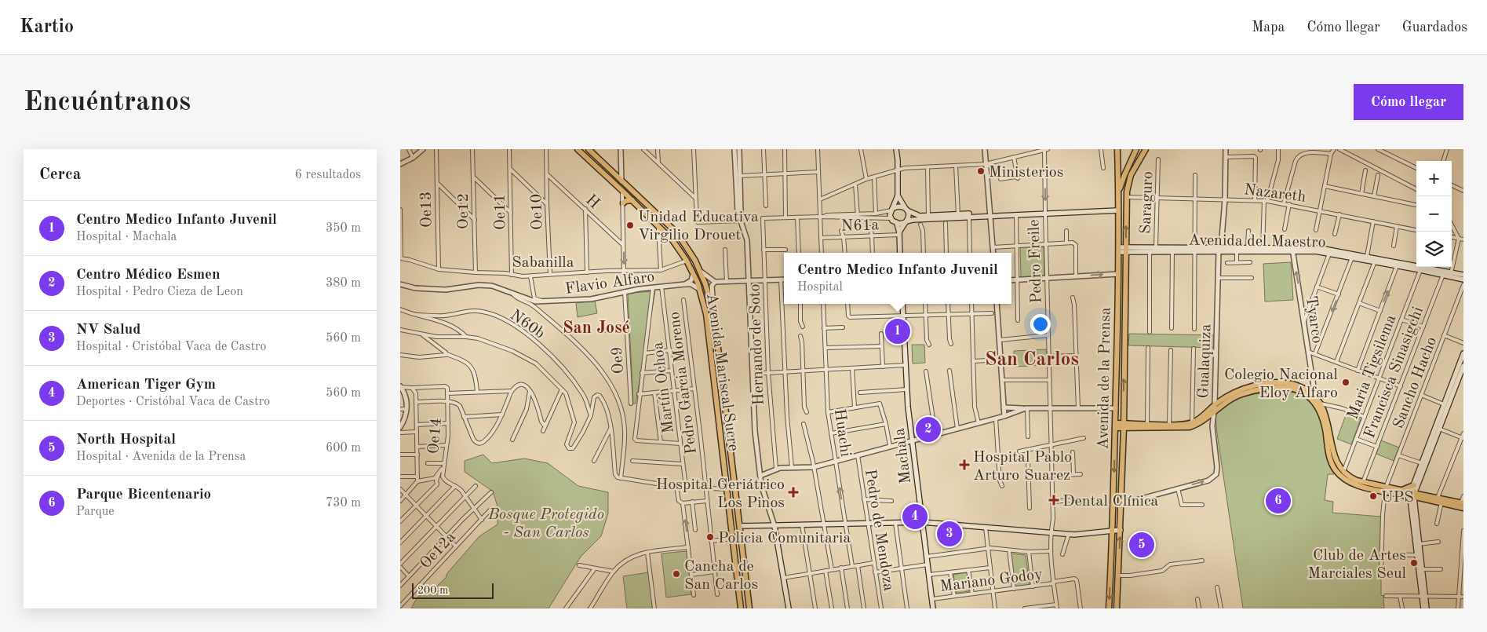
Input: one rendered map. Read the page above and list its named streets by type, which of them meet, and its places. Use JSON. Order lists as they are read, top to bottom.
{
  "streets": {
    "main road": [
      "Avenida del Maestro",
      "Avenida Mariscal Sucre",
      "Avenida de la Prensa",
      "Machala"
    ],
    "street": [
      "Nazareth",
      "H",
      "Saraguro",
      "Oe13",
      "Oe12",
      "Oe11",
      "Oe10",
      "N61a",
      "Sabanilla",
      "Pedro Freile",
      "Flavio Alfaro",
      "Tyarco",
      "N60b",
      "Hernando de Soto",
      "Oe9",
      "Gualaquiza",
      "Maria Tigsilema",
      "Francisca Sinasigchi",
      "Sancho Hacho",
      "Pedro Garcia Moreno",
      "Martín Ochoa",
      "Huachi",
      "Oe14",
      "Pedro de Mendoza",
      "Oe12a",
      "Mariano Godoy"
    ]
  },
  "crossings": [
    ["Nazareth", "Saraguro"],
    ["Nazareth", "Gualaquiza"],
    ["Nazareth", "Avenida de la Prensa"],
    ["H", "Oe10"],
    ["Saraguro", "Avenida del Maestro"],
    ["Oe13", "Sabanilla"],
    ["Oe12", "Sabanilla"],
    ["Oe11", "Sabanilla"],
    ["Oe10", "Sabanilla"],
    ["Avenida del Maestro", "Tyarco"],
    ["Avenida del Maestro", "Gualaquiza"],
    ["Avenida del Maestro", "Maria Tigsilema"],
    ["Avenida del Maestro", "Francisca Sinasigchi"],
    ["Avenida del Maestro", "Avenida de la Prensa"],
    ["Sabanilla", "Avenida Mariscal Sucre"],
    ["Pedro Freile", "Mariano Godoy"],
    ["Flavio Alfaro", "Oe9"],
    ["Flavio Alfaro", "Avenida Mariscal Sucre"],
    ["Flavio Alfaro", "Martín Ochoa"],
    ["Gualaquiza", "Avenida de la Prensa"],
    ["Machala", "Mariano Godoy"]
  ],
  "one_way": ["Tyarco"],
  "districts": ["San José", "San Carlos"],
  "parks": ["Bosque Protegido - San Carlos"],
  "places": {
    "other": [
      "Ministerios",
      "Unidad Educativa Virgilio Drouet",
      "Colegio Nacional Eloy Alfaro",
      "UPS",
      "Policia Comunitaria",
      "Club de Artes Marciales Seul",
      "Cancha de San Carlos"
    ],
    "health": ["Hospital Pablo Arturo Suarez", "Hospital Geriátrico Los Pinos", "Dental Clínica"]
  },
  "scale_bar": "200 m",
  "page": {
    "header": "Kartio",
    "nav": ["Mapa", "Cómo llegar", "Guardados"],
    "buttons": "Cómo llegar",
    "title": "Encuéntranos",
    "heading": ["Cerca", "6 resultados"],
    "map_buttons": ["+", "−"],
    "list": [
      {
        "mark": "1",
        "name": "Centro Medico Infanto Juvenil",
        "note": "Hospital · Machala",
        "value": "350 m"
      },
      {
        "mark": "2",
        "name": "Centro Médico Esmen",
        "note": "Hospital · Pedro Cieza de Leon",
        "value": "380 m"
      },
      {
        "mark": "3",
        "name": "NV Salud",
        "note": "Hospital · Cristóbal Vaca de Castro",
        "value": "560 m"
      },
      {
        "mark": "4",
        "name": "American Tiger Gym",
        "note": "Deportes · Cristóbal Vaca de Castro",
        "value": "560 m"
      },
      {
        "mark": "5",
        "name": "North Hospital",
        "note": "Hospital · Avenida de la Prensa",
        "value": "600 m"
      },
      {
        "mark": "6",
        "name": "Parque Bicentenario",
        "note": "Parque",
        "value": "730 m"
      }
    ],
    "popup": ["Centro Medico Infanto Juvenil", "Hospital"],
    "pins": [
      "1",
      "2",
      "6",
      "4",
      "3",
      "5"
    ],
    "scale": "200 m"
  }
}
